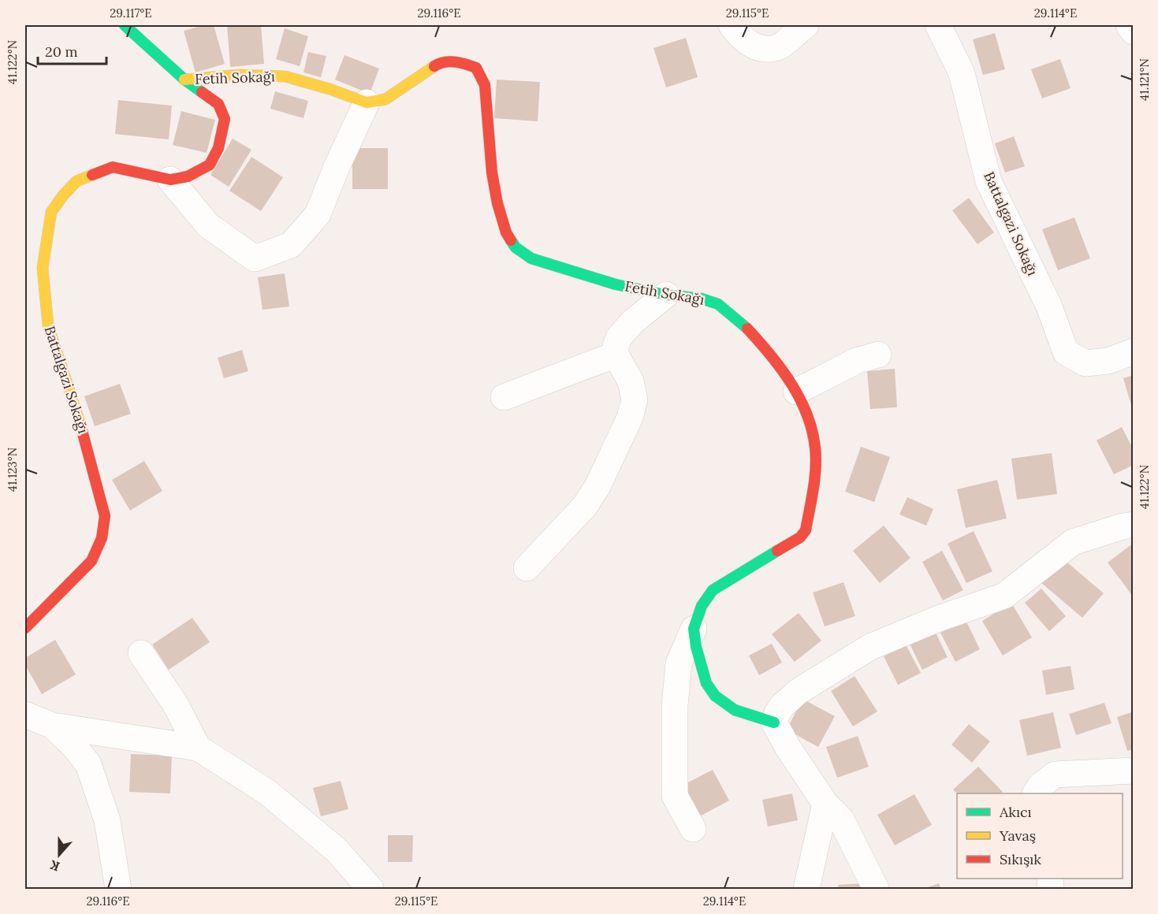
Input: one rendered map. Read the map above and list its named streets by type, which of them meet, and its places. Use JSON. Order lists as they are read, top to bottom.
{
  "streets": {
    "street": ["Fetih Sokağı", "Battalgazi Sokağı"]
  },
  "crossings": [
    ["Fetih Sokağı", "Battalgazi Sokağı"]
  ],
  "legend": ["Akıcı", "Yavaş", "Sıkışık"],
  "scale_bar": "20 m",
  "north": "bottom",
  "coordinates": [
    "29.117°E",
    "29.116°E",
    "29.115°E",
    "29.114°E",
    "41.122°N",
    "41.121°N",
    "41.123°N"
  ]
}
